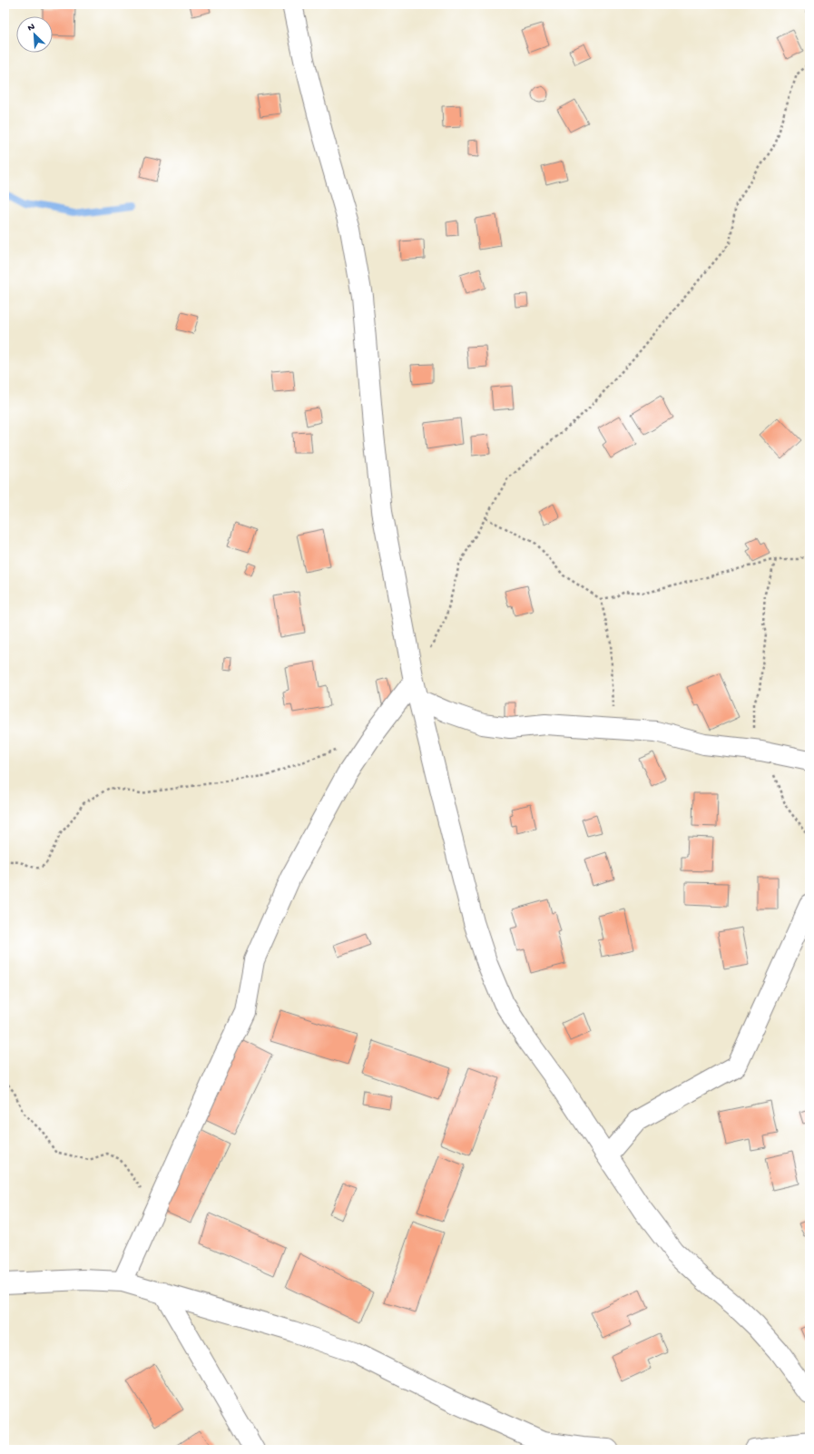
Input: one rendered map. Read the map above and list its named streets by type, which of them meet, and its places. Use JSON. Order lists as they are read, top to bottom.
{
  "north": "top left"
}
